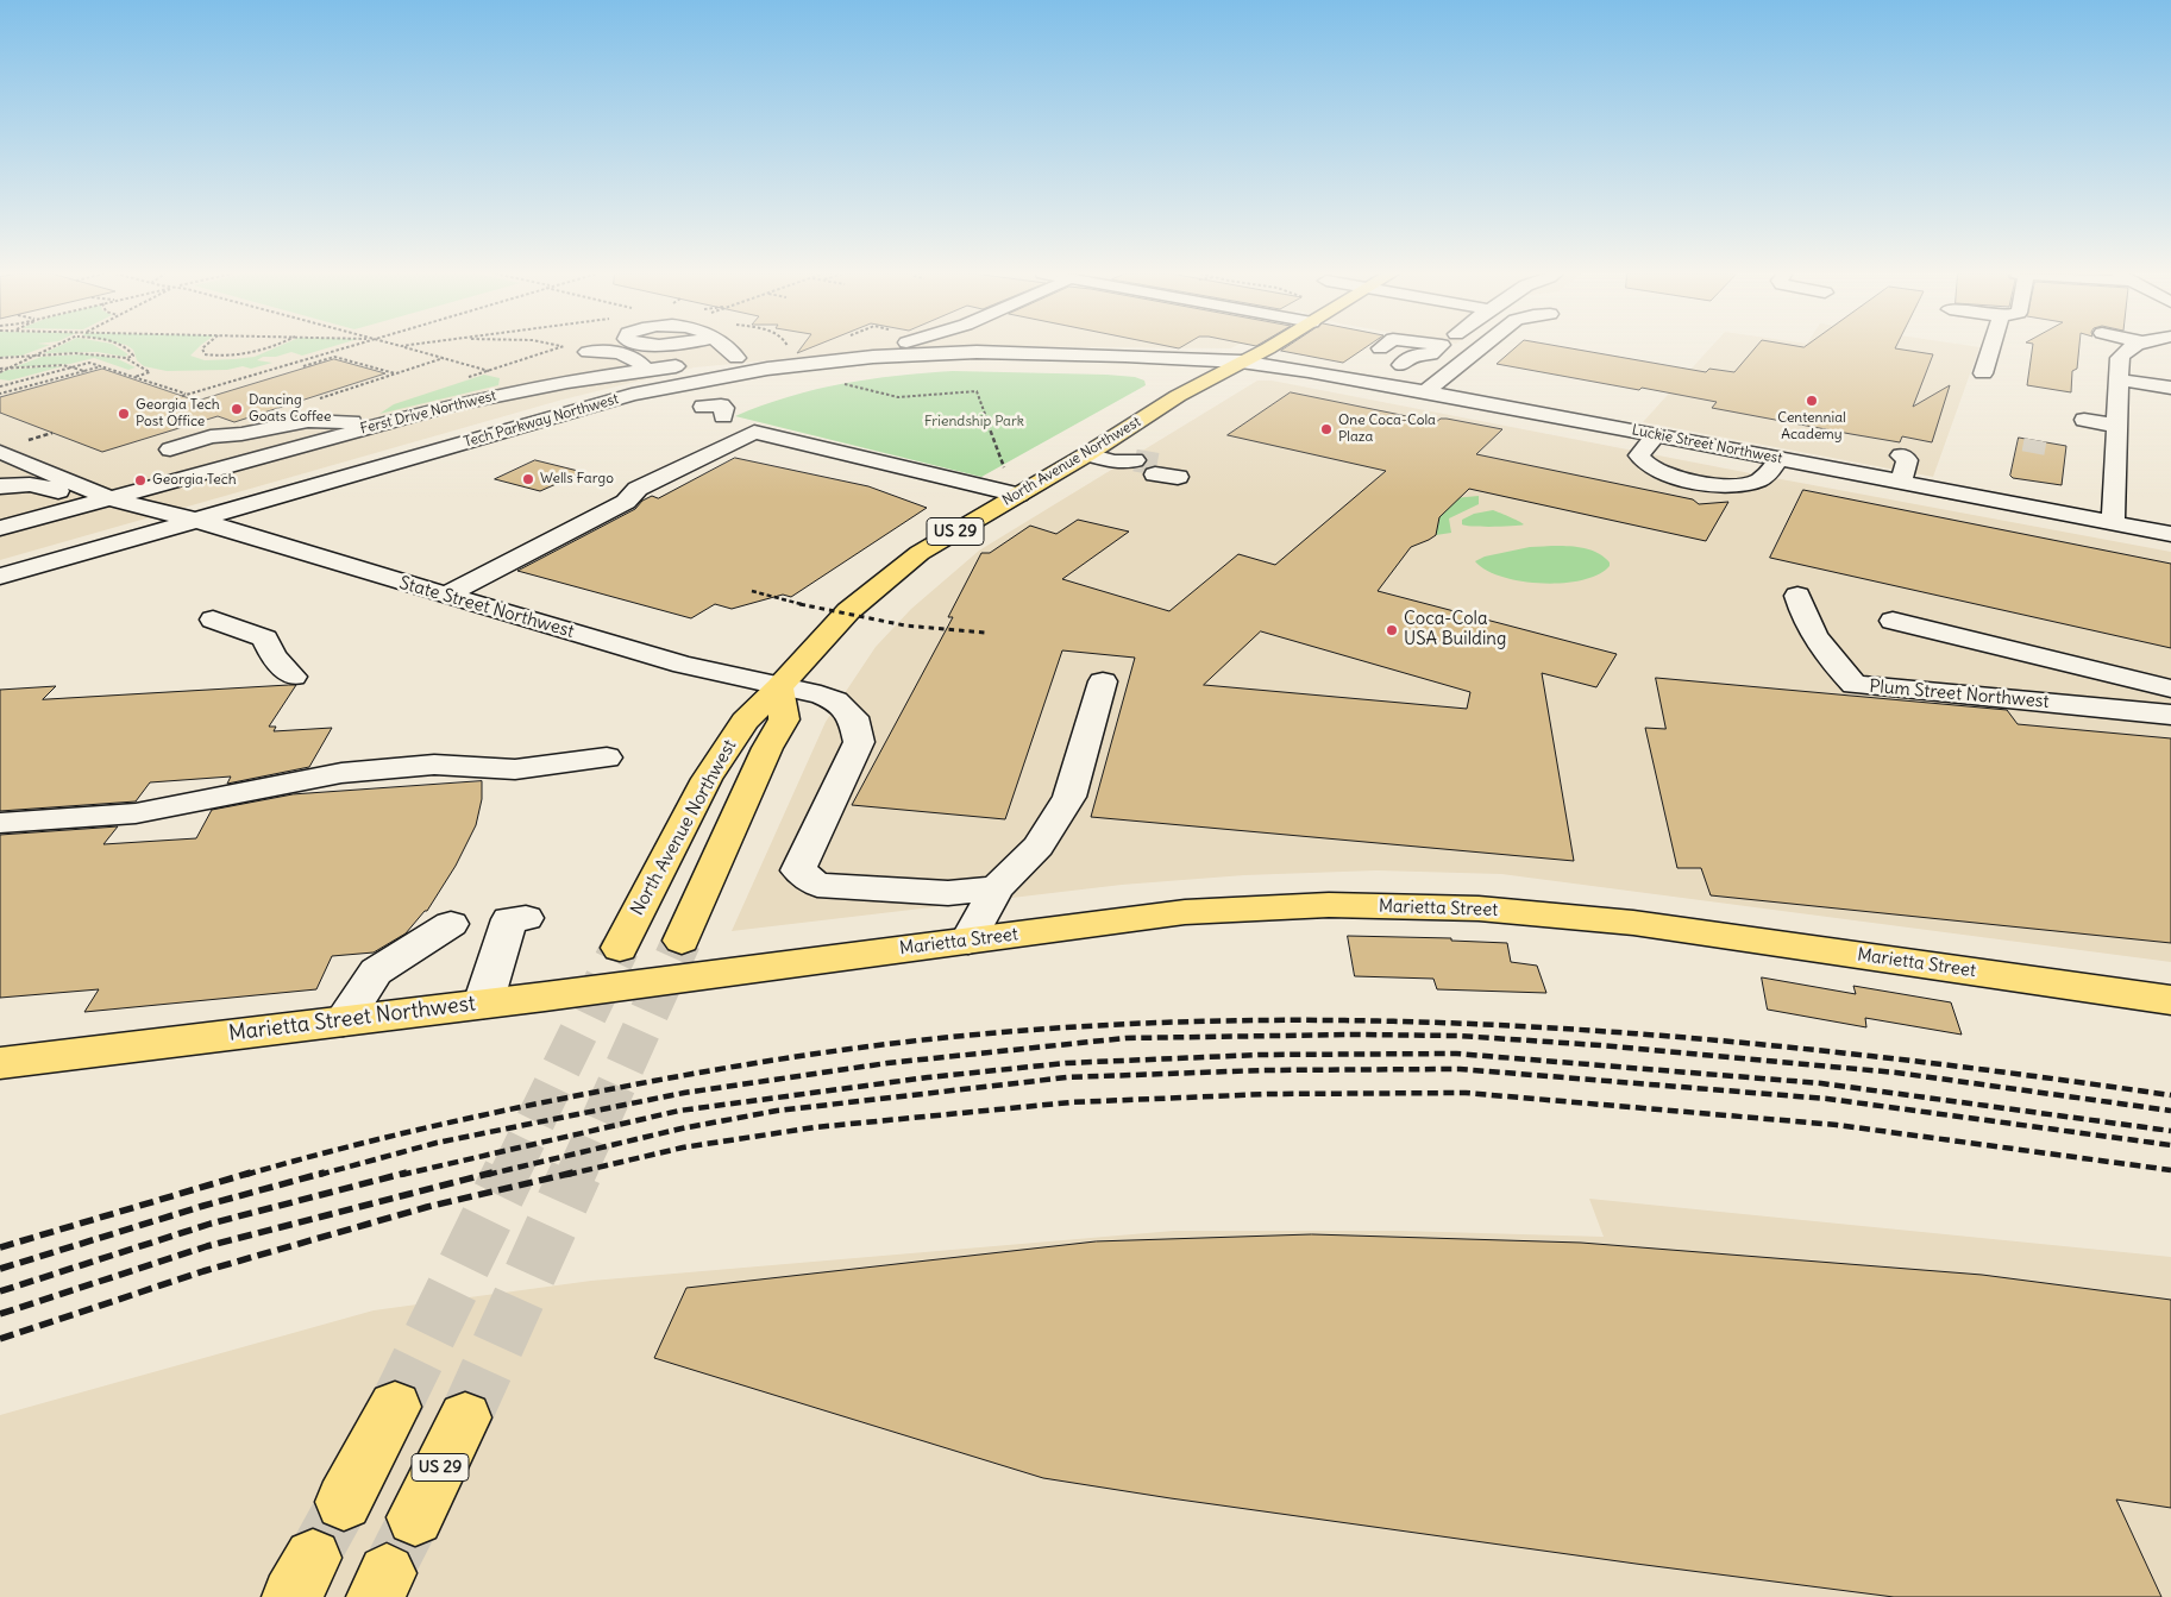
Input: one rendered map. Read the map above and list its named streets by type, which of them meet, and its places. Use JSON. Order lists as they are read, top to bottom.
{
  "streets": {
    "main road": [
      "North Avenue Northwest",
      "US 29",
      "Marietta Street",
      "Marietta Street Northwest"
    ],
    "street": [
      "Ferst Drive Northwest",
      "Tech Parkway Northwest",
      "Luckie Street Northwest",
      "State Street Northwest",
      "Plum Street Northwest"
    ]
  },
  "crossings": [
    ["Ferst Drive Northwest", "State Street Northwest"],
    ["Tech Parkway Northwest", "Luckie Street Northwest"],
    ["Tech Parkway Northwest", "North Avenue Northwest"],
    ["Tech Parkway Northwest", "State Street Northwest"],
    ["Luckie Street Northwest", "North Avenue Northwest"],
    ["North Avenue Northwest", "State Street Northwest"],
    ["Marietta Street", "Marietta Street Northwest"]
  ],
  "parks": ["Friendship Park"],
  "places": [
    "Centennial Academy",
    "Dancing Goats Coffee",
    "Georgia Tech Post Office",
    "One Coca-Cola Plaza",
    "Wells Fargo",
    "Georgia Tech",
    "Coca-Cola USA Building"
  ]
}
